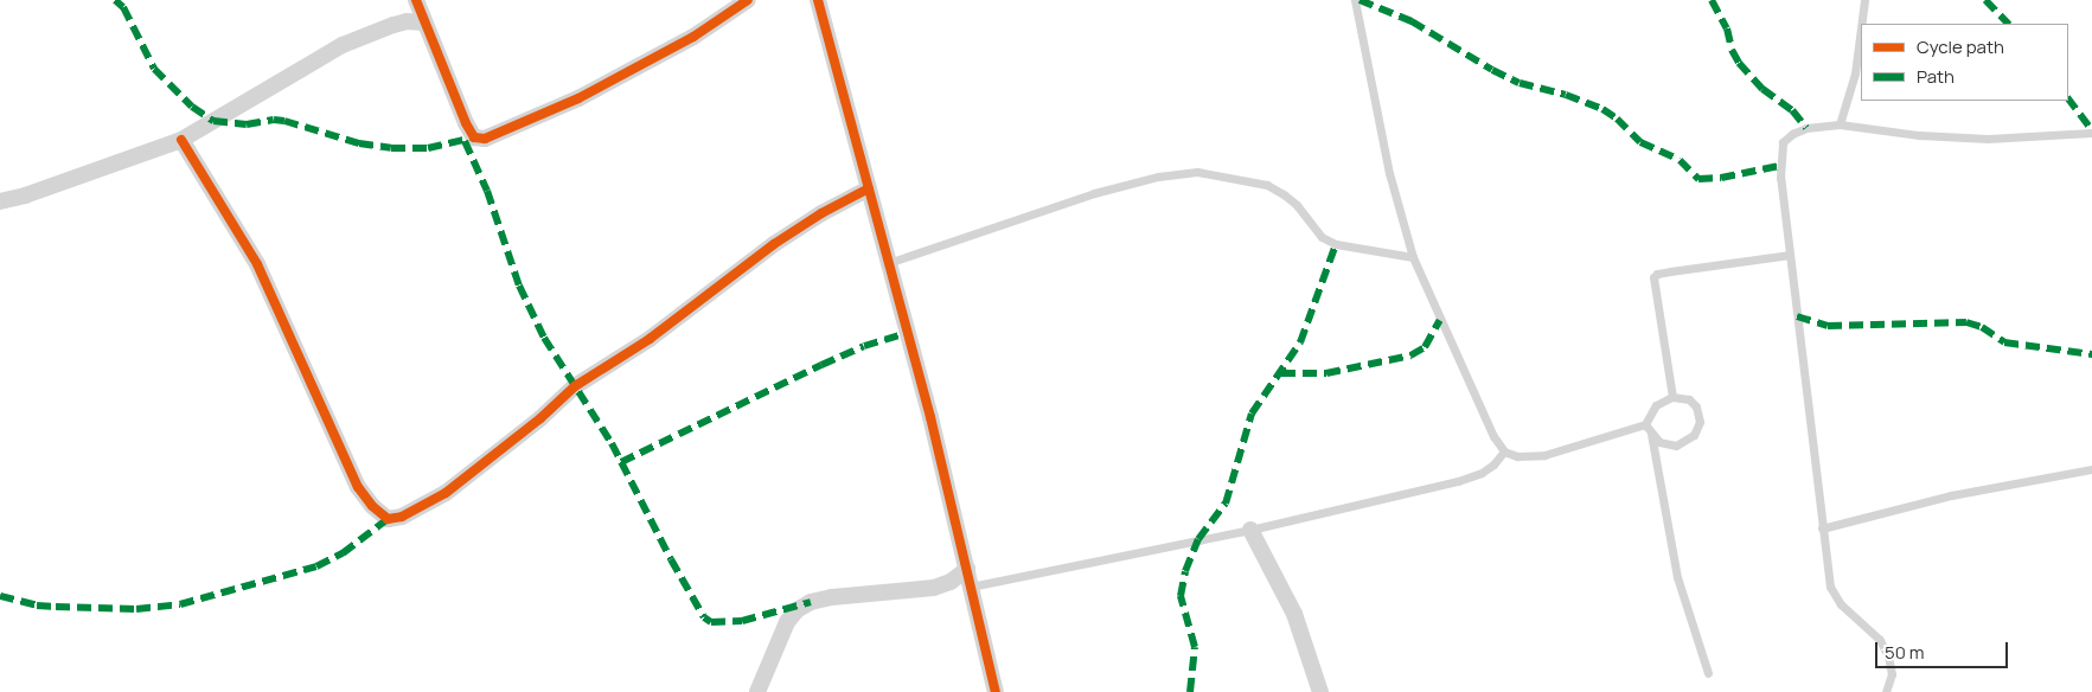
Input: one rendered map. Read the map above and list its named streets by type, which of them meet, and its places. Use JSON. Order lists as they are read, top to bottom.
{
  "legend": ["Cycle path", "Path"],
  "scale_bar": "50 m"
}
